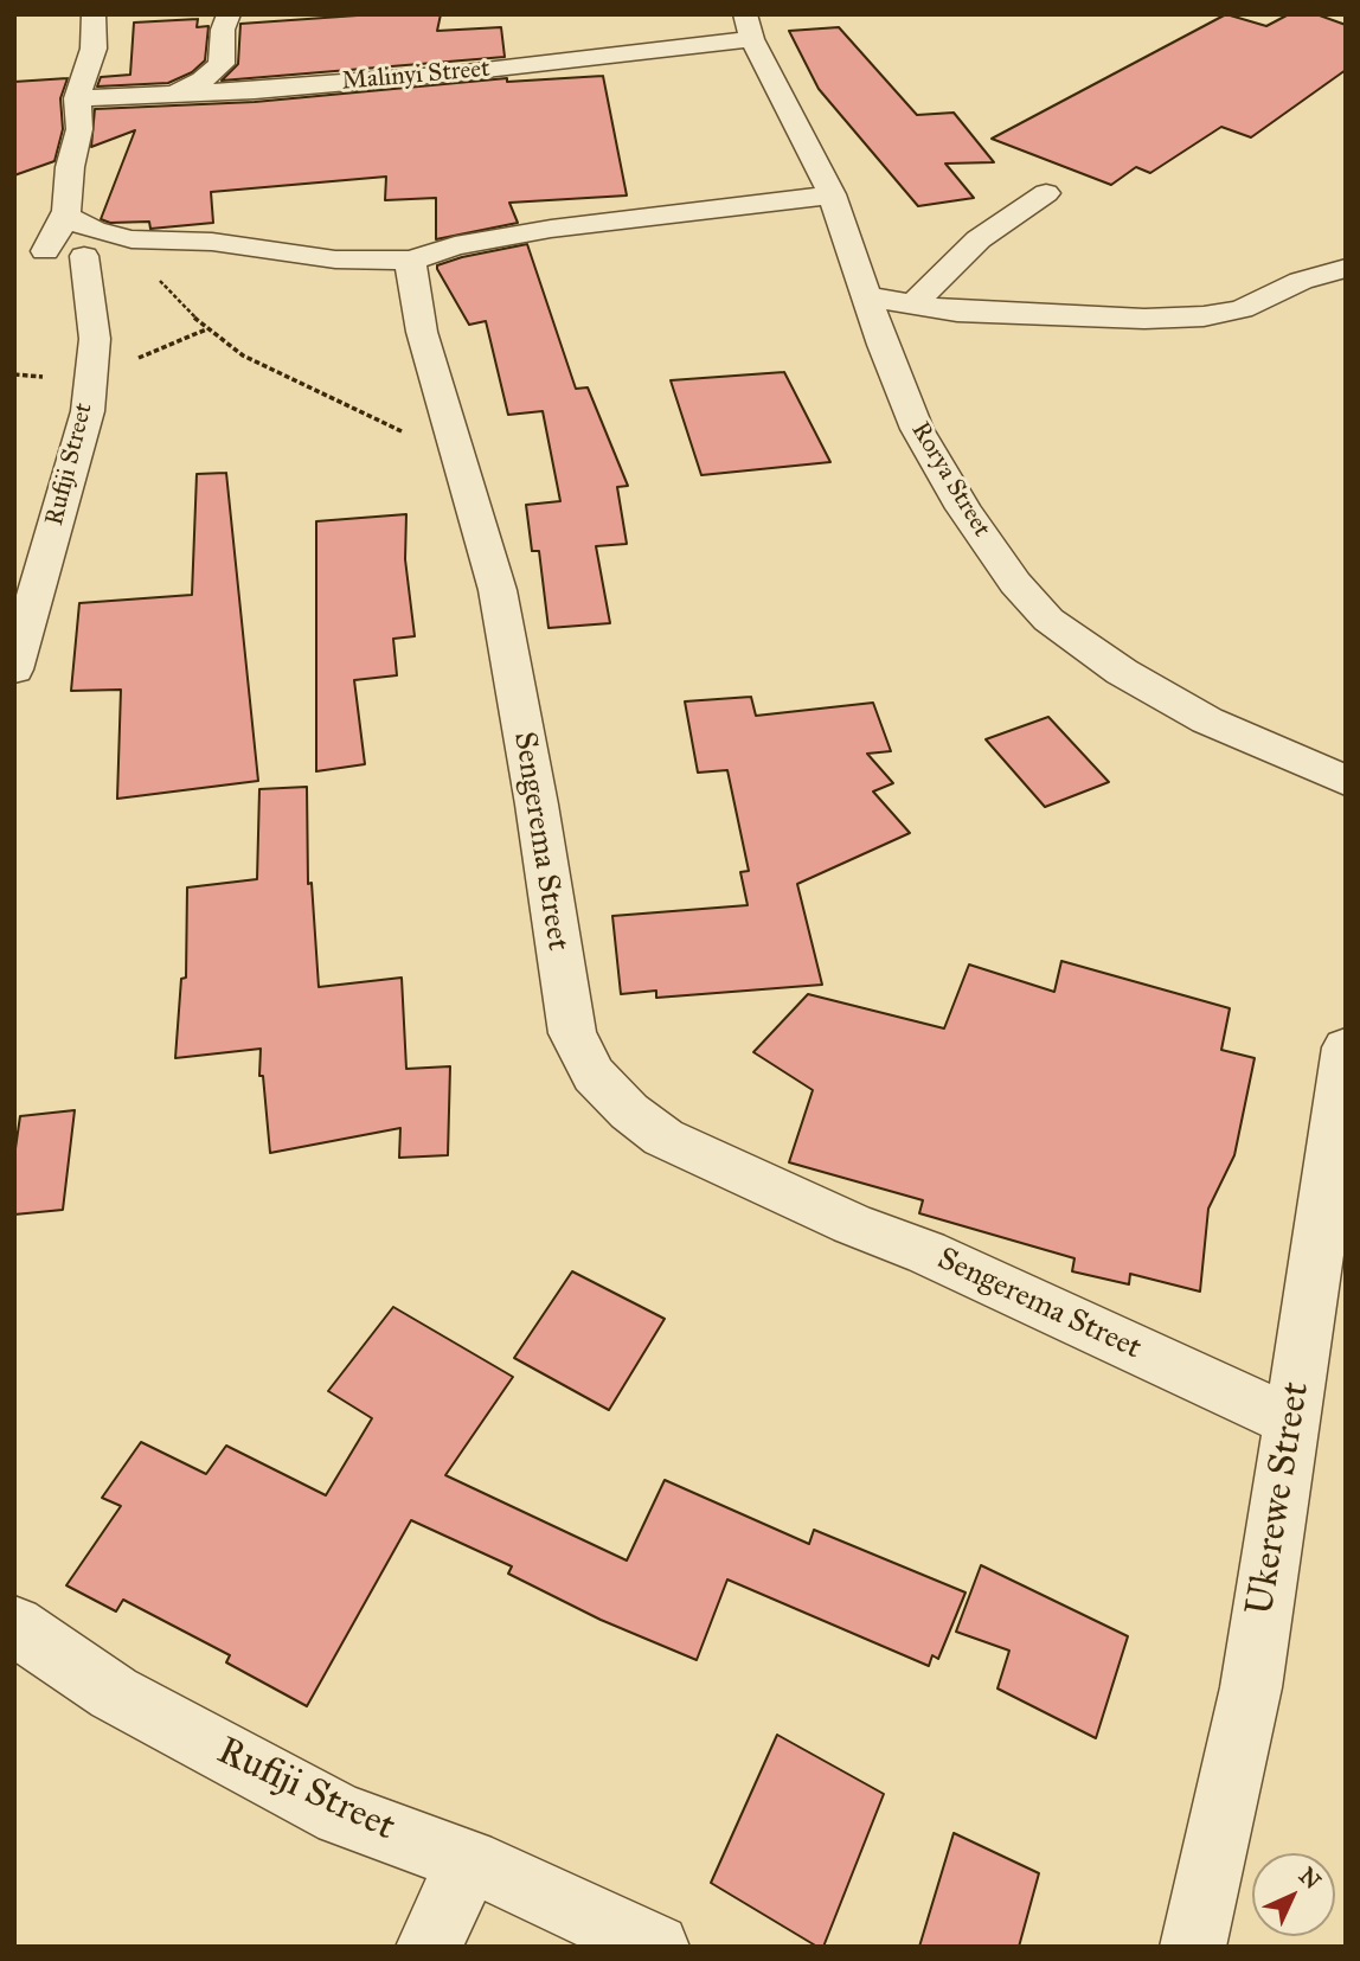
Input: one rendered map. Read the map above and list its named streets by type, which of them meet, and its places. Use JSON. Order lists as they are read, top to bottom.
{
  "streets": {
    "street": [
      "Malinyi Street",
      "Rufiji Street",
      "Rorya Street",
      "Sengerema Street",
      "Ukerewe Street"
    ]
  },
  "crossings": [
    ["Malinyi Street", "Rorya Street"],
    ["Sengerema Street", "Ukerewe Street"]
  ],
  "north": "top right"
}
